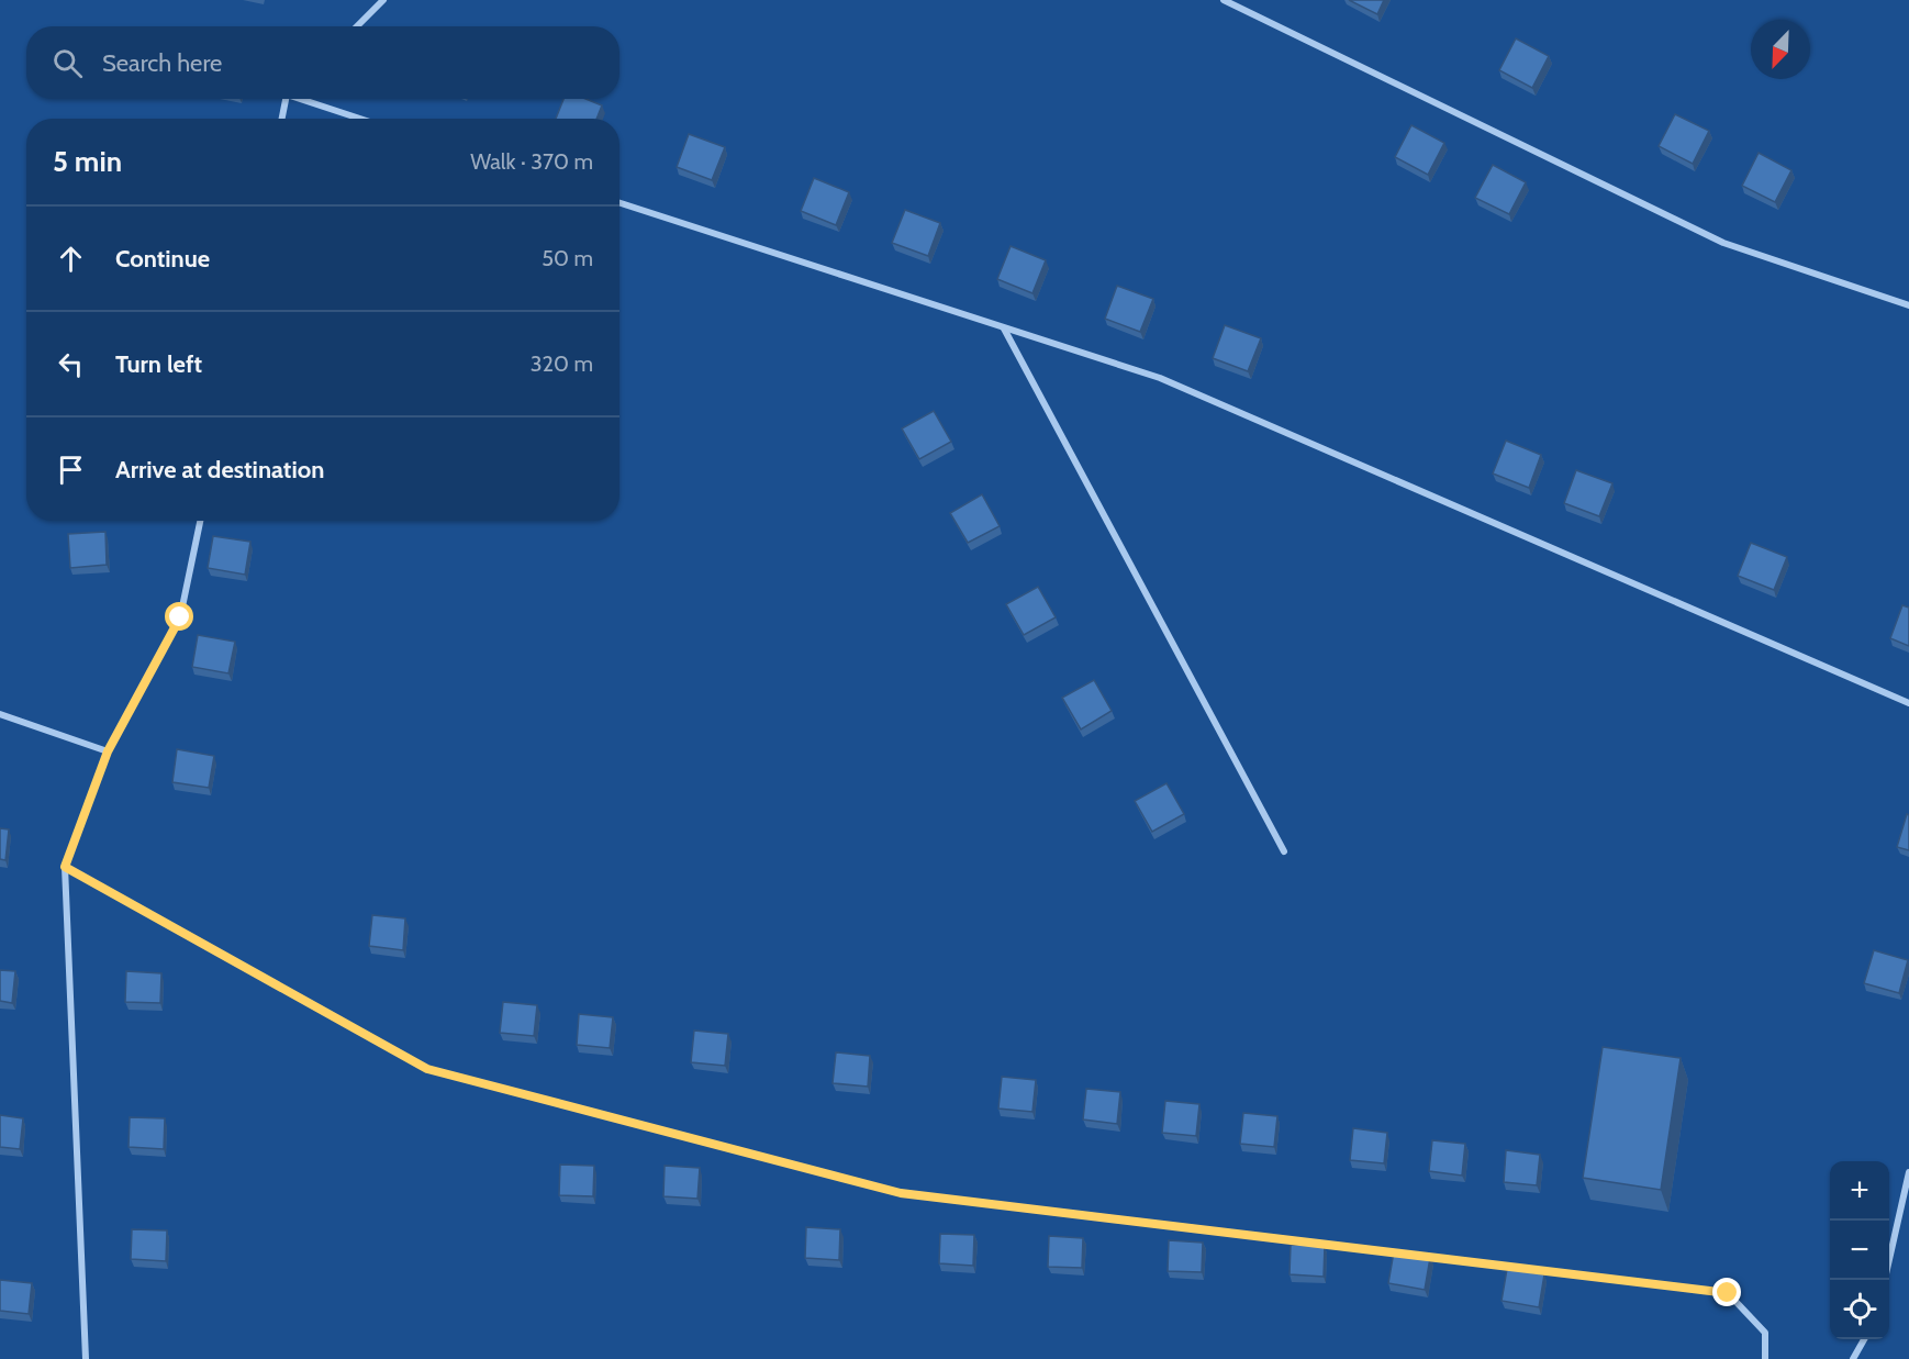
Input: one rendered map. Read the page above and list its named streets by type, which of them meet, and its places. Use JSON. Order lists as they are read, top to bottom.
{
  "north": "bottom left",
  "page": {
    "search": "Search here",
    "heading": ["5 min", "Walk · 370 m"],
    "list": [
      ["Continue", "50 m"],
      ["Turn left", "320 m"],
      "Arrive at destination"
    ],
    "map_buttons": ["+", "−"]
  }
}
